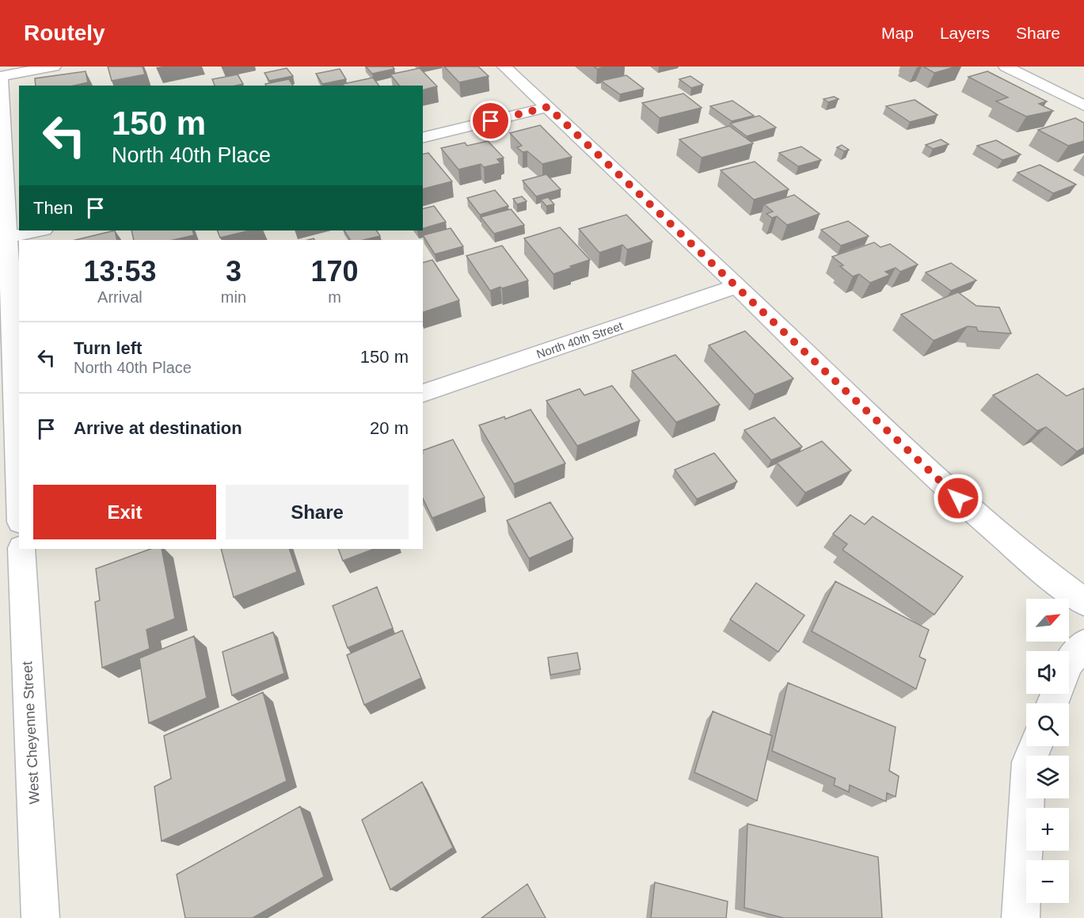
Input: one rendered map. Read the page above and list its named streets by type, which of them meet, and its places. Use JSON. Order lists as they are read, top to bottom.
{
  "streets": {
    "street": ["North 40th Street", "West Cheyenne Street"]
  },
  "north": "top right",
  "page": {
    "header": "Routely",
    "nav": ["Map", "Layers", "Share"],
    "turn": ["150 m", "North 40th Place"],
    "then": "Then",
    "eta": [
      "13:53",
      "Arrival",
      "3",
      "min",
      "170",
      "m"
    ],
    "list": [
      {
        "name": "Turn left",
        "note": "North 40th Place",
        "value": "150 m"
      },
      {
        "name": "Arrive at destination",
        "value": "20 m"
      }
    ],
    "buttons": ["Exit", "Share"],
    "map_buttons": ["+", "−"]
  }
}
